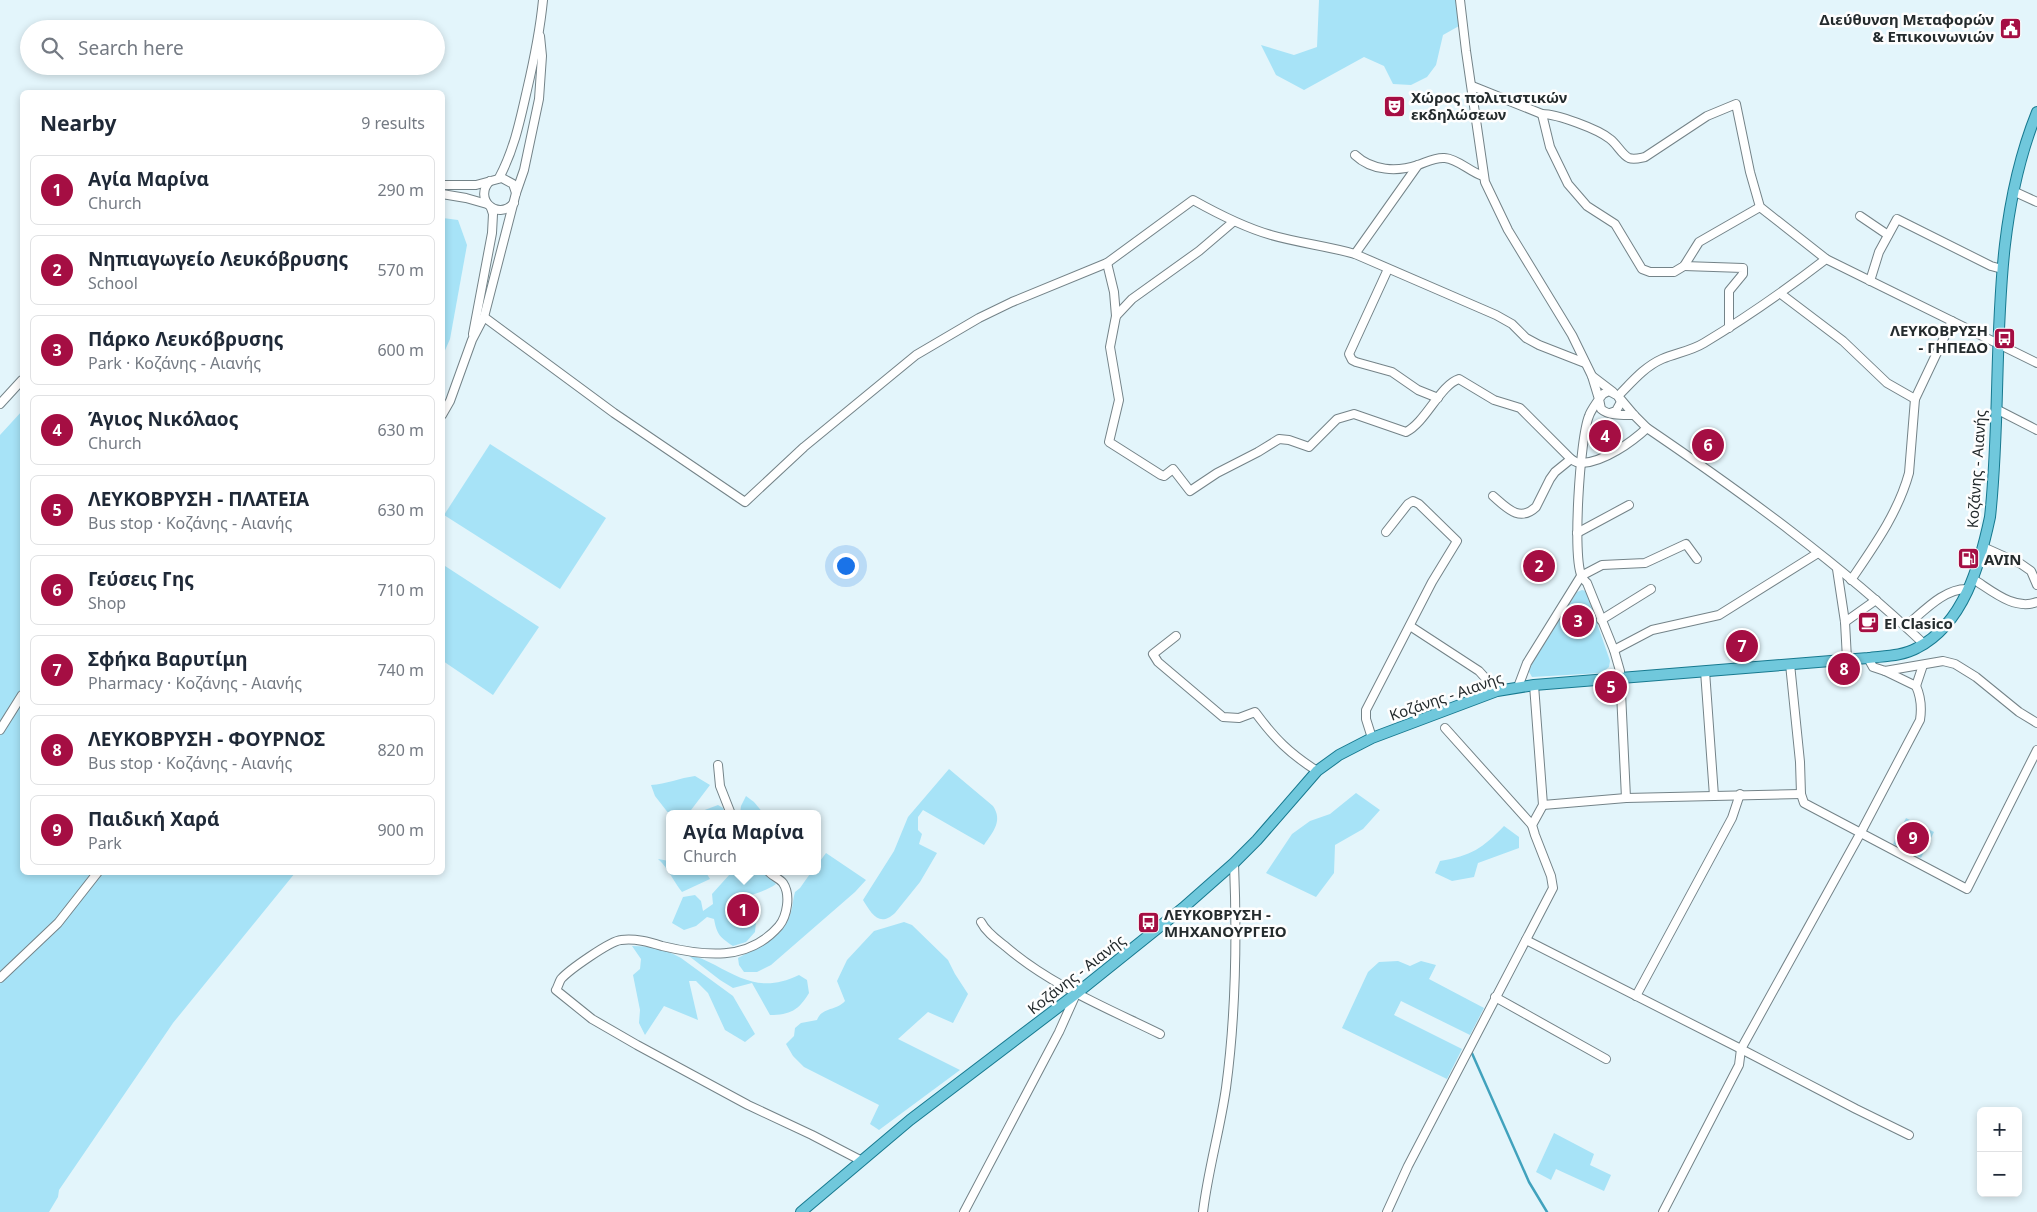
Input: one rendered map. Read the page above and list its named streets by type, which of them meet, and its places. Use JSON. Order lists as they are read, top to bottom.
{
  "streets": {
    "main road": ["Κοζάνης - Αιανής"]
  },
  "places": {
    "public building": ["Διεύθυνση Μεταφορών & Επικοινωνιών"],
    "theatre": ["Χώρος πολιτιστικών εκδηλώσεων"],
    "bus stop": ["ΛΕΥΚΟΒΡΥΣΗ - ΓΗΠΕΔΟ", "ΛΕΥΚΟΒΡΥΣΗ - ΜΗΧΑΝΟΥΡΓΕΙΟ"],
    "fuel station": ["AVIN"],
    "cafe": ["El Clasico"]
  },
  "page": {
    "search": "Search here",
    "heading": ["Nearby", "9 results"],
    "list": [
      {
        "mark": "1",
        "name": "Αγία Μαρίνα",
        "note": "Church",
        "value": "290 m"
      },
      {
        "mark": "2",
        "name": "Νηπιαγωγείο Λευκόβρυσης",
        "note": "School",
        "value": "570 m"
      },
      {
        "mark": "3",
        "name": "Πάρκο Λευκόβρυσης",
        "note": "Park · Κοζάνης - Αιανής",
        "value": "600 m"
      },
      {
        "mark": "4",
        "name": "Άγιος Νικόλαος",
        "note": "Church",
        "value": "630 m"
      },
      {
        "mark": "5",
        "name": "ΛΕΥΚΟΒΡΥΣΗ - ΠΛΑΤΕΙΑ",
        "note": "Bus stop · Κοζάνης - Αιανής",
        "value": "630 m"
      },
      {
        "mark": "6",
        "name": "Γεύσεις Γης",
        "note": "Shop",
        "value": "710 m"
      },
      {
        "mark": "7",
        "name": "Σφήκα Βαρυτίμη",
        "note": "Pharmacy · Κοζάνης - Αιανής",
        "value": "740 m"
      },
      {
        "mark": "8",
        "name": "ΛΕΥΚΟΒΡΥΣΗ - ΦΟΥΡΝΟΣ",
        "note": "Bus stop · Κοζάνης - Αιανής",
        "value": "820 m"
      },
      {
        "mark": "9",
        "name": "Παιδική Χαρά",
        "note": "Park",
        "value": "900 m"
      }
    ],
    "pins": [
      "4",
      "6",
      "2",
      "3",
      "7",
      "8",
      "5",
      "9",
      "1"
    ],
    "popup": ["Αγία Μαρίνα", "Church"],
    "map_buttons": ["+", "−"]
  }
}
